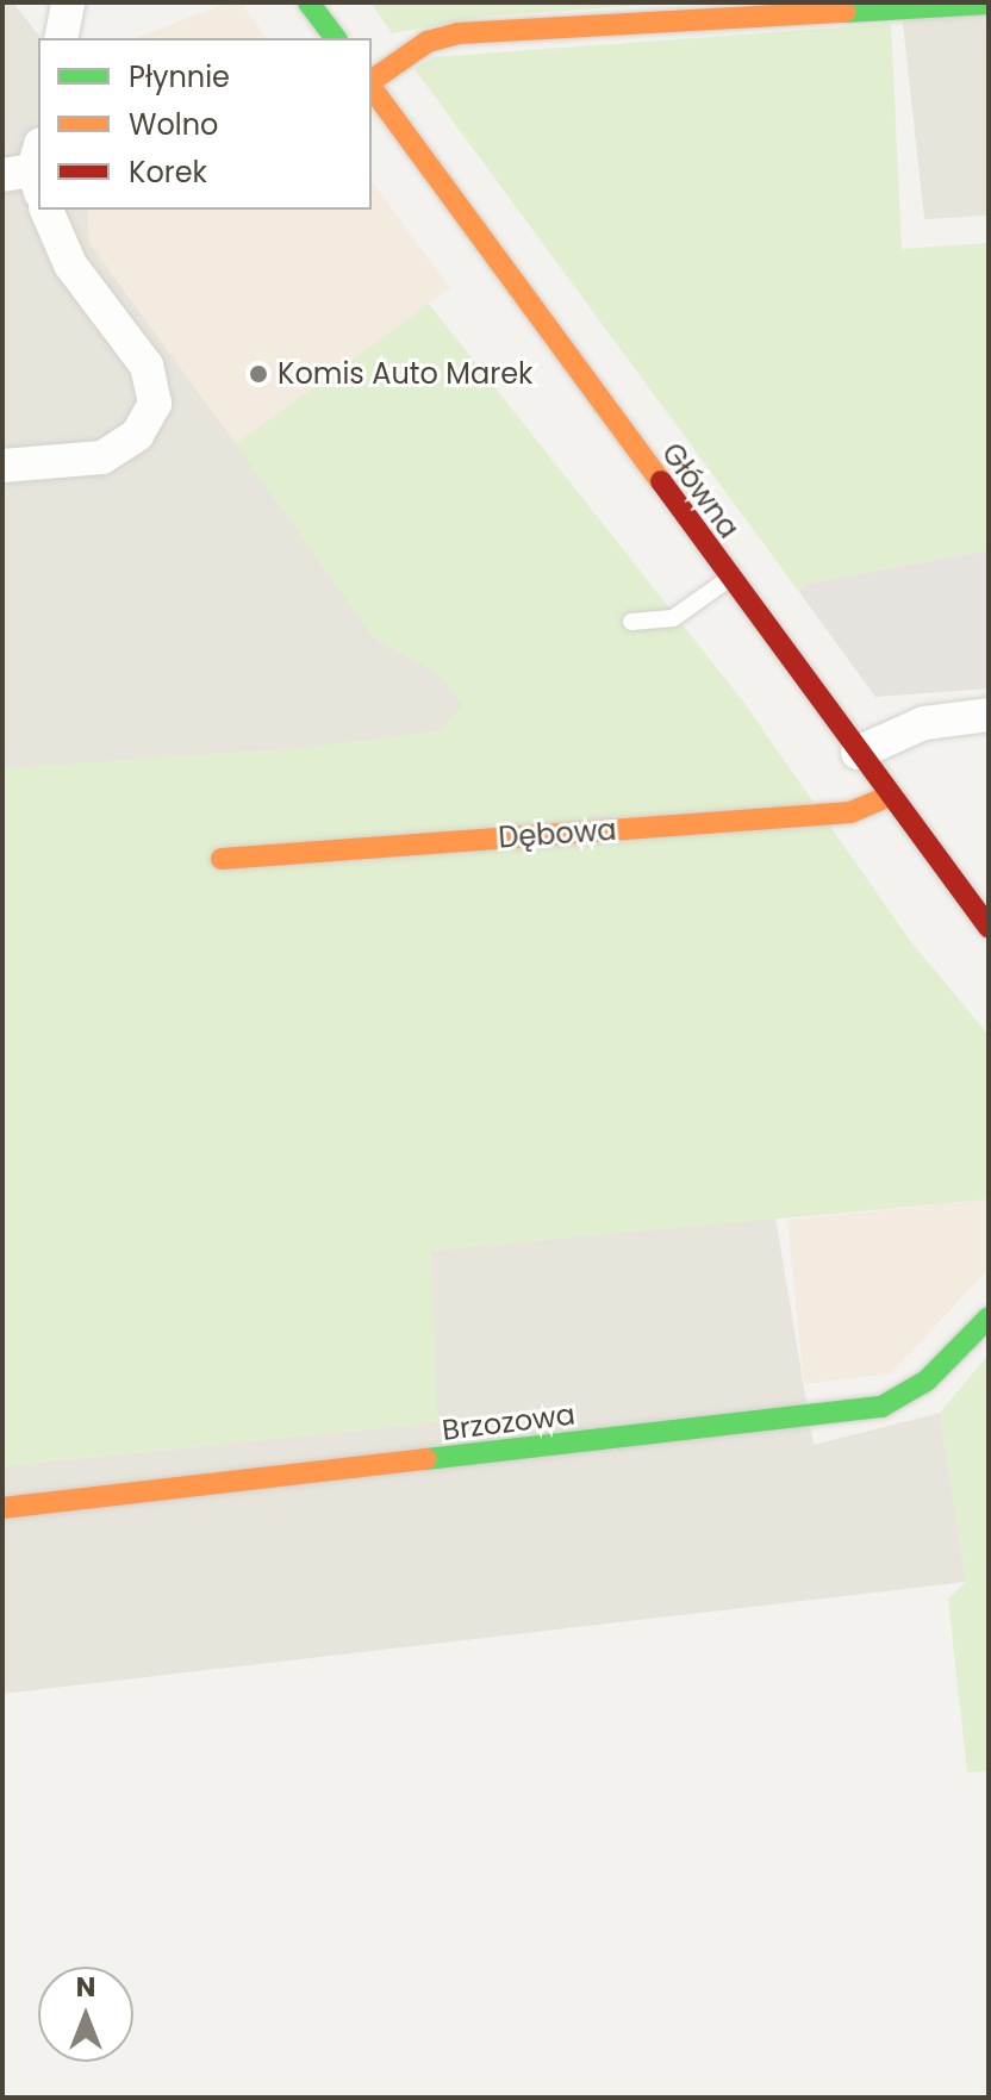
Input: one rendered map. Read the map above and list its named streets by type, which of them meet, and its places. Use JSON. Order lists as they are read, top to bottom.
{
  "streets": {
    "street": ["Główna", "Dębowa", "Brzozowa"]
  },
  "crossings": [
    ["Główna", "Dębowa"]
  ],
  "places": ["Komis Auto Marek"],
  "legend": ["Płynnie", "Wolno", "Korek"],
  "north": "top"
}
